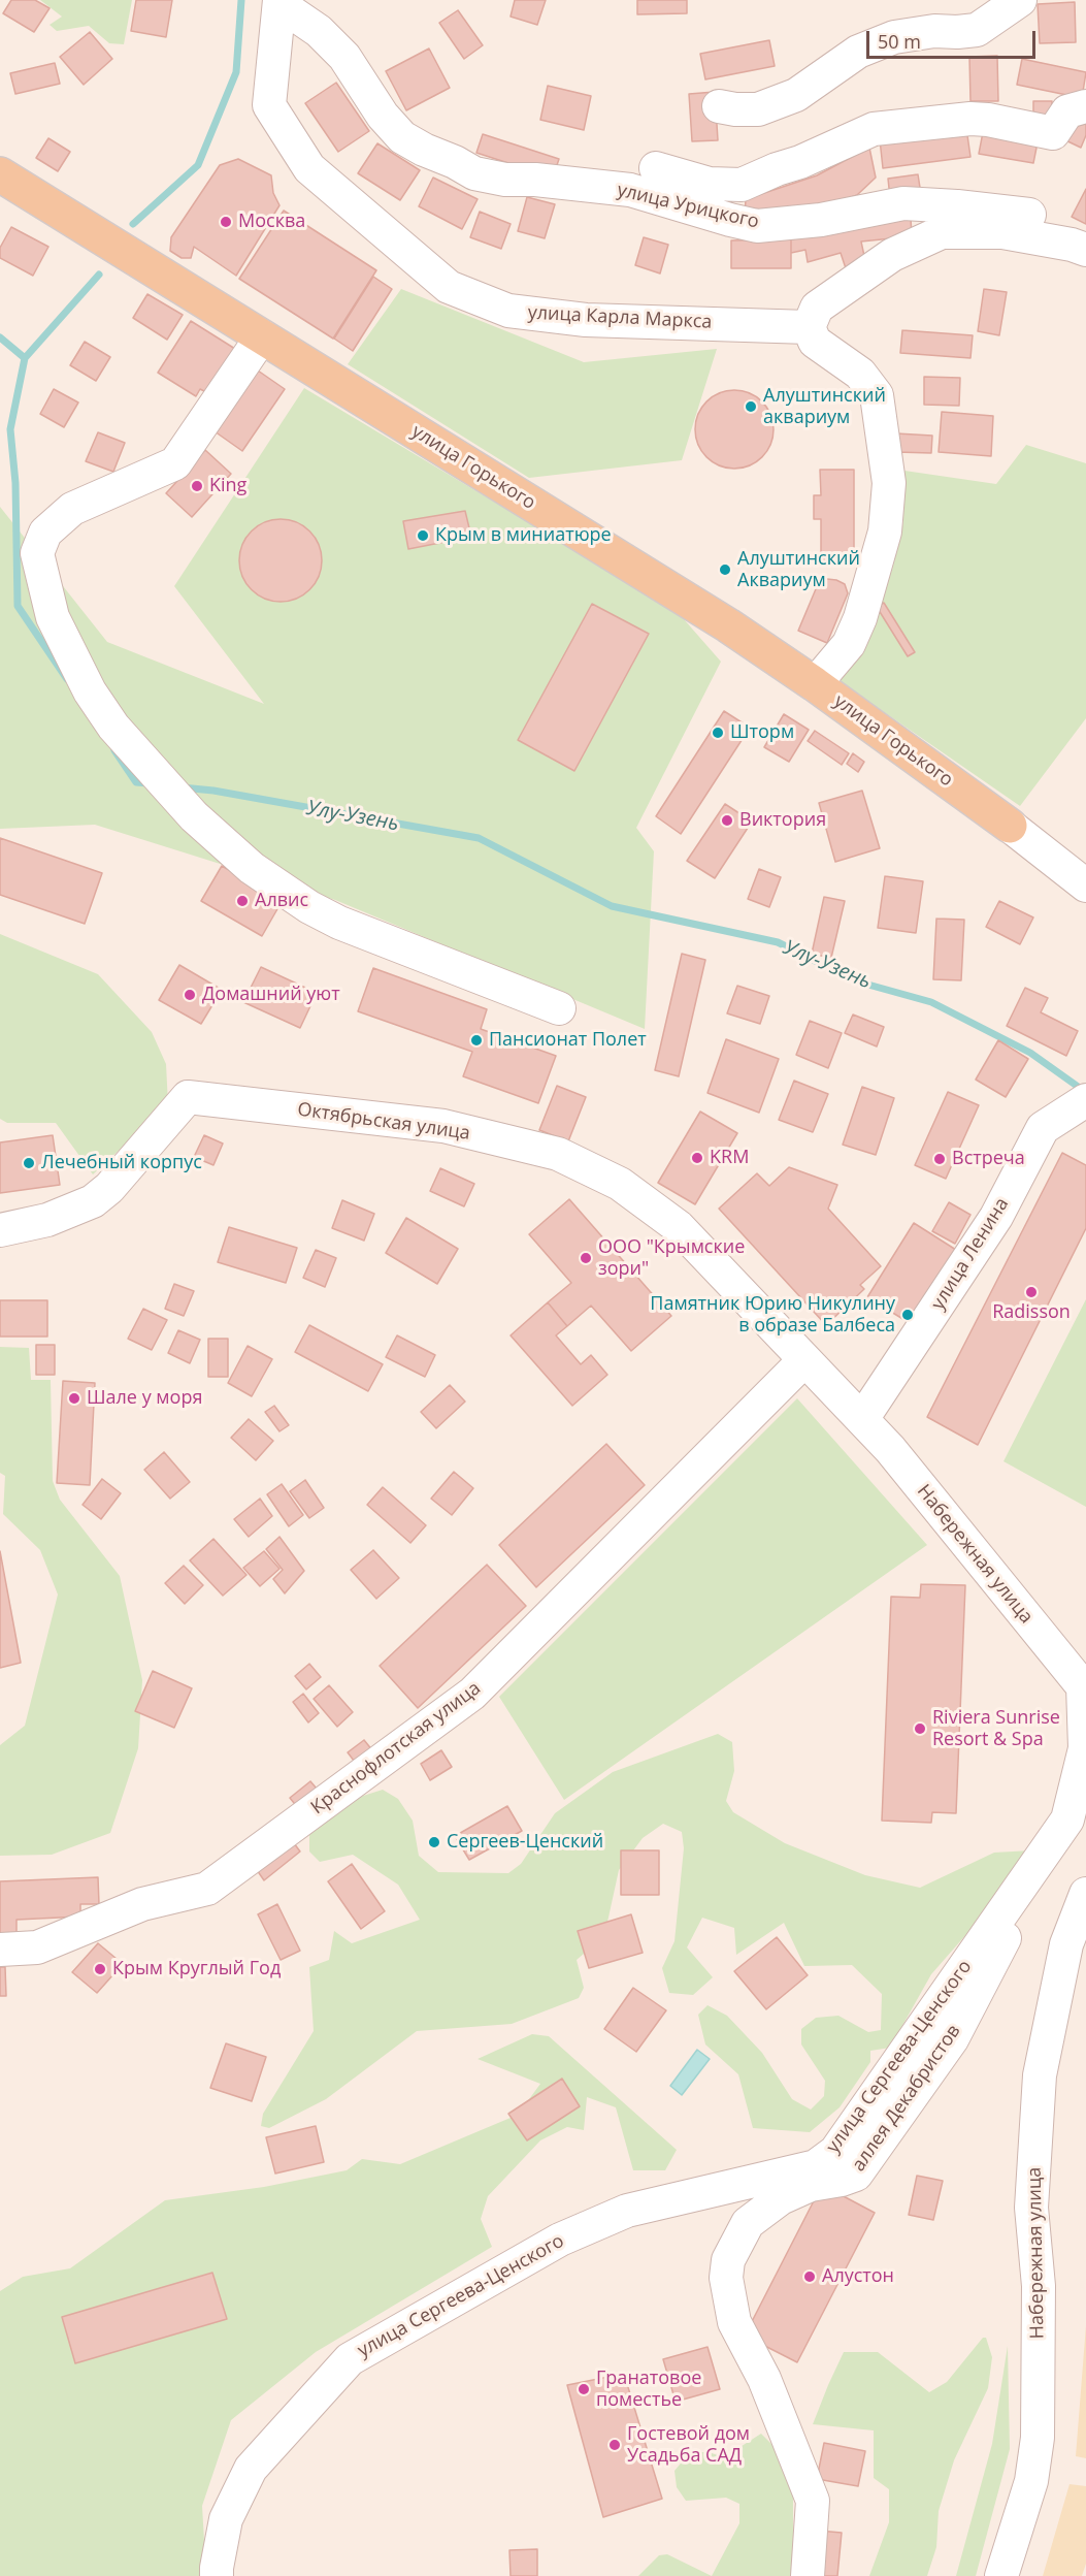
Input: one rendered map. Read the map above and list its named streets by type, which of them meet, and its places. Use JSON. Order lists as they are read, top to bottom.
{
  "streets": {
    "main road": ["улица Горького"],
    "street": [
      "улица Урицкого",
      "улица Карла Маркса",
      "Октябрьская улица",
      "улица Ленина",
      "Набережная улица",
      "Краснофлотская улица",
      "улица Сергеева-Ценского",
      "аллея Декабристов"
    ]
  },
  "crossings": [
    ["улица Урицкого", "улица Карла Маркса"],
    ["Октябрьская улица", "улица Ленина"],
    ["Октябрьская улица", "Набережная улица"],
    ["Октябрьская улица", "Краснофлотская улица"],
    ["улица Ленина", "Набережная улица"],
    ["Набережная улица", "улица Сергеева-Ценского"],
    ["улица Сергеева-Ценского", "аллея Декабристов"]
  ],
  "water": ["Улу-Узень"],
  "places": [
    "Москва",
    "Алуштинский аквариум",
    "King",
    "Крым в миниатюре",
    "Алуштинский Аквариум",
    "Шторм",
    "Виктория",
    "Алвис",
    "Домашний уют",
    "Пансионат Полет",
    "KRM",
    "Встреча",
    "Лечебный корпус",
    "ООО \"Крымские зори\"",
    "Radisson",
    "Памятник Юрию Никулину в образе Балбеса",
    "Шале у моря",
    "Riviera Sunrise Resort & Spa",
    "Сергеев-Ценский",
    "Крым Круглый Год",
    "Алустон",
    "Гранатовое поместье",
    "Гостевой дом Усадьба САД"
  ],
  "scale_bar": "50 m"
}
